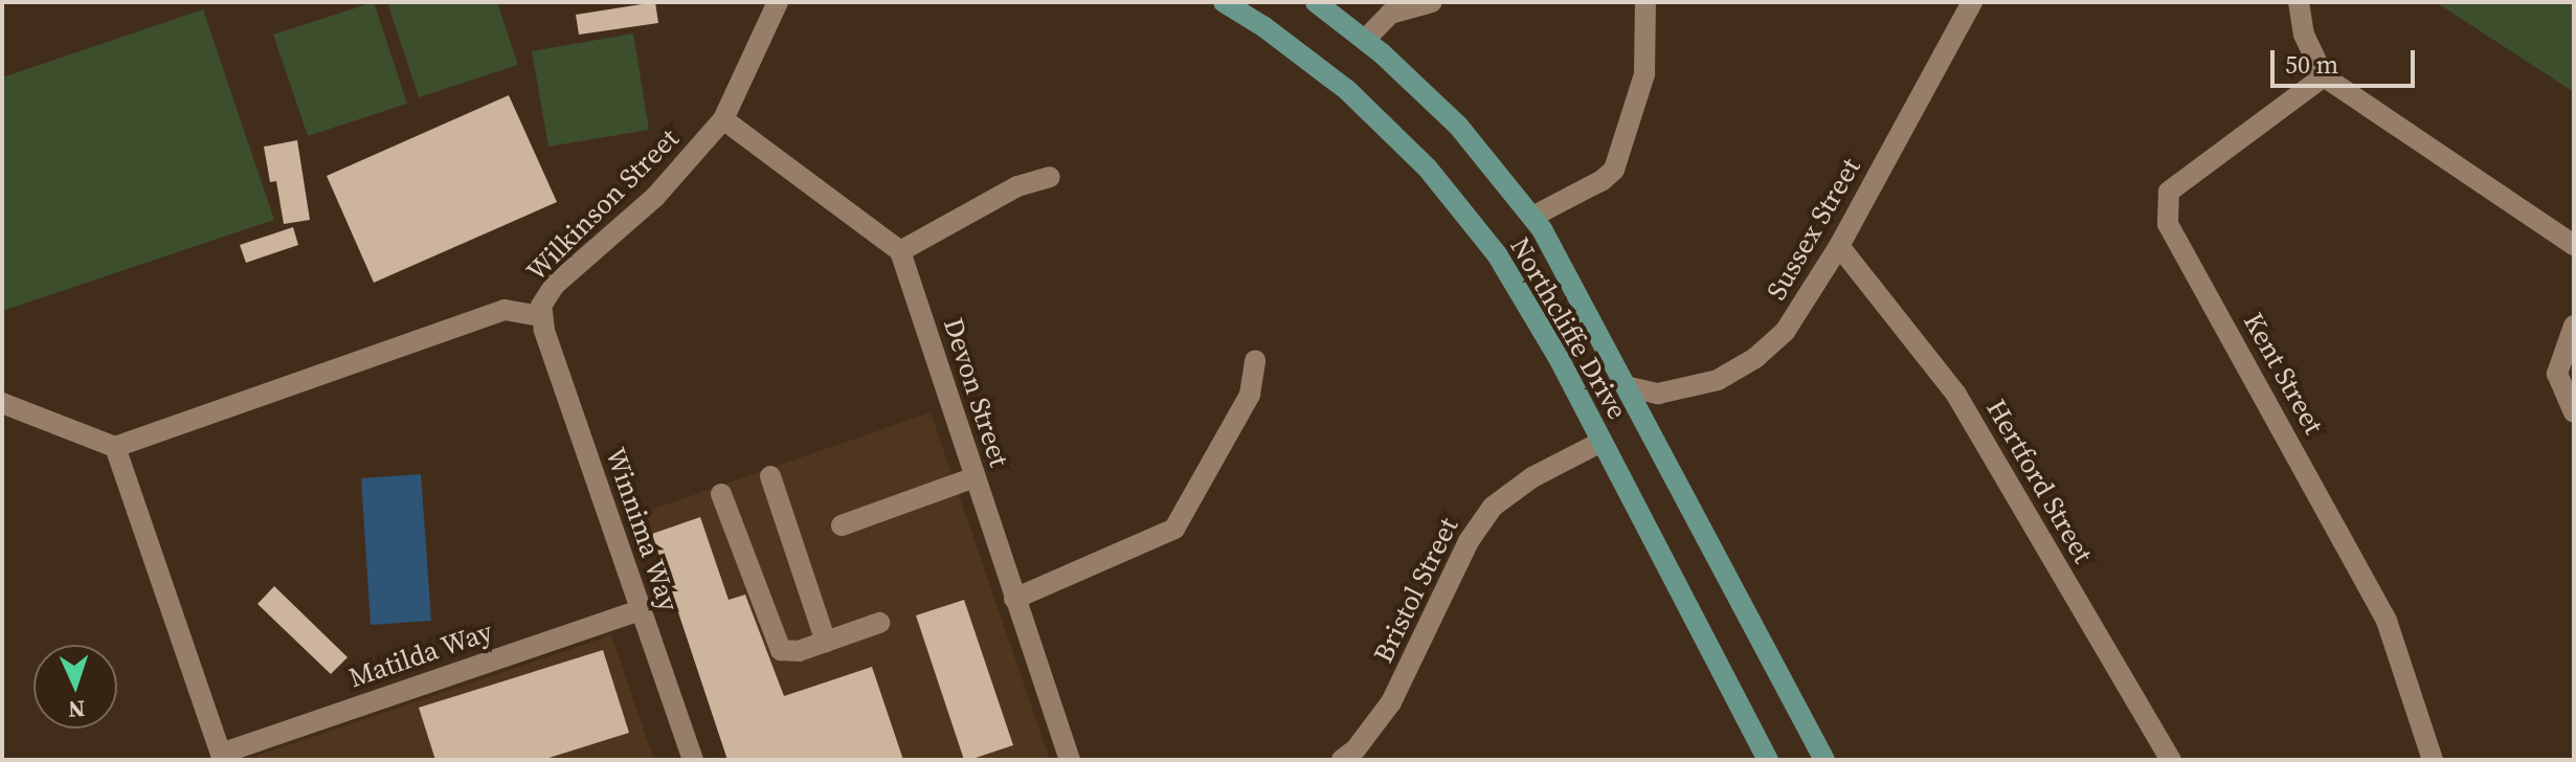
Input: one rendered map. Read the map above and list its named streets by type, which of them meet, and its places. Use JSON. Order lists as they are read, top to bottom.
{
  "streets": {
    "main road": ["Northcliffe Drive"],
    "street": [
      "Wilkinson Street",
      "Sussex Street",
      "Kent Street",
      "Devon Street",
      "Hertford Street",
      "Winnima Way",
      "Bristol Street",
      "Matilda Way"
    ]
  },
  "crossings": [
    ["Wilkinson Street", "Winnima Way"],
    ["Sussex Street", "Northcliffe Drive"],
    ["Sussex Street", "Hertford Street"],
    ["Northcliffe Drive", "Bristol Street"],
    ["Winnima Way", "Matilda Way"]
  ],
  "scale_bar": "50 m",
  "north": "bottom"
}
